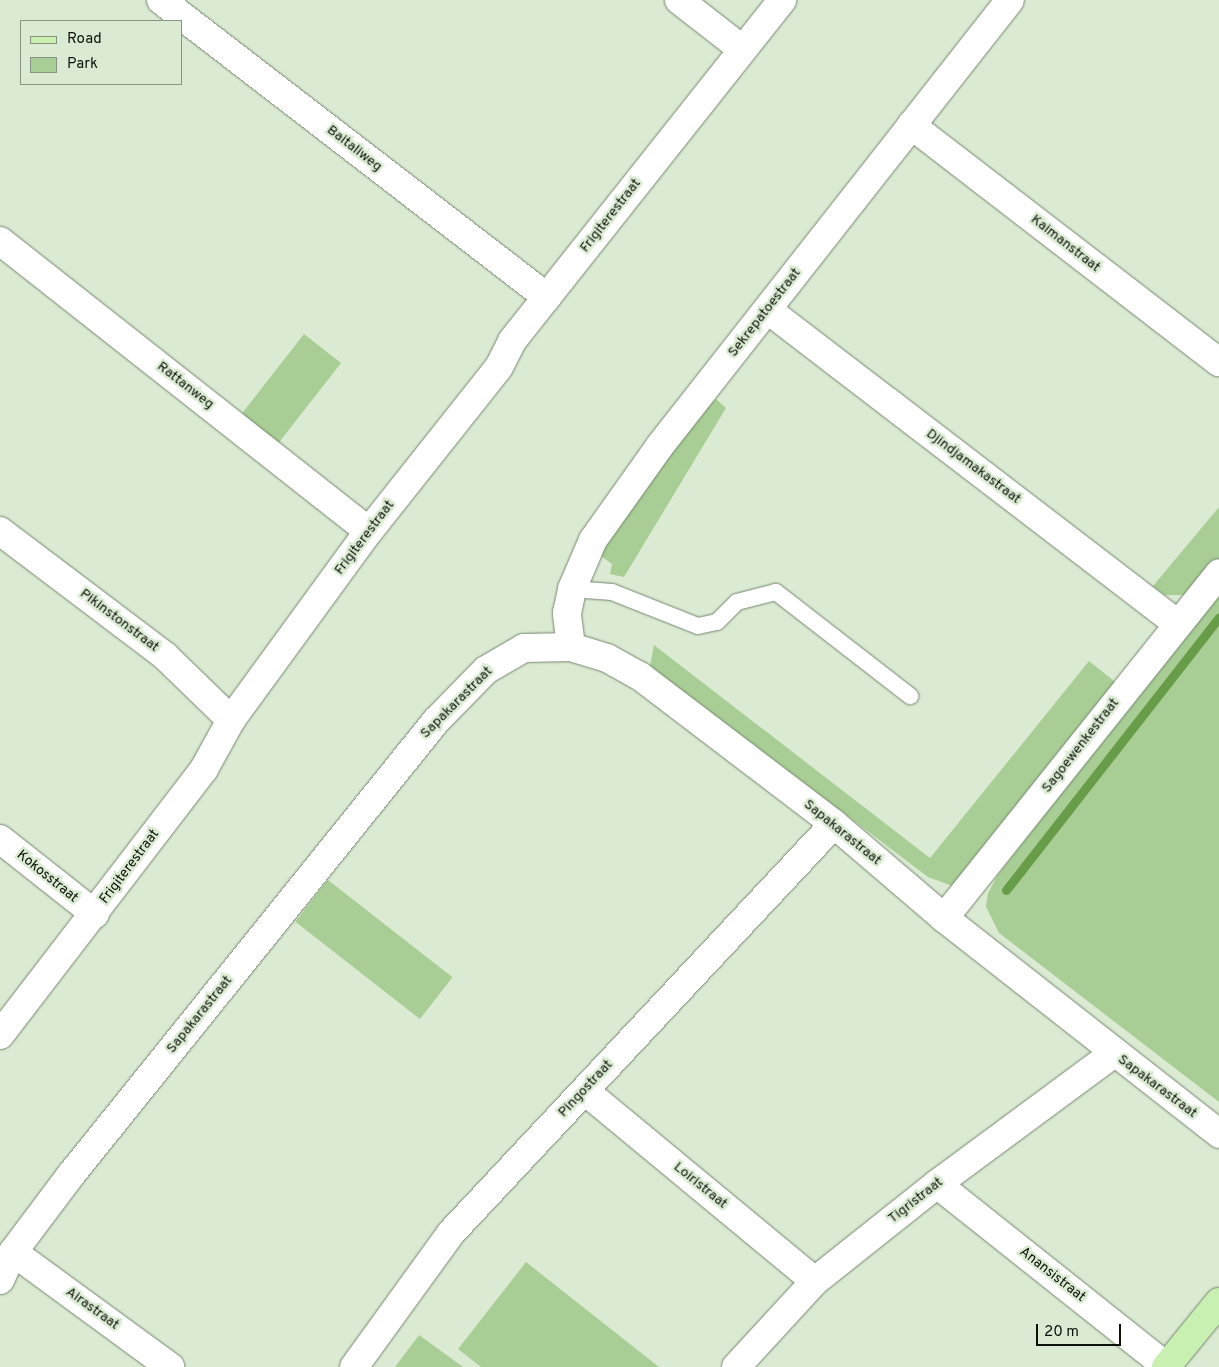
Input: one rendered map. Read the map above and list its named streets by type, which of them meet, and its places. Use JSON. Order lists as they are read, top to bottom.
{
  "streets": {
    "street": [
      "Baitaliweg",
      "Frigiterestraat",
      "Kaimanstraat",
      "Sekrepatoestraat",
      "Rattanweg",
      "Djindjamakastraat",
      "Pikinstonstraat",
      "Sapakarastraat",
      "Sagoewenkestraat",
      "Kokosstraat",
      "Pingostraat",
      "Loiristraat",
      "Tigristraat",
      "Anansistraat",
      "Airastraat"
    ]
  },
  "crossings": [
    ["Baitaliweg", "Frigiterestraat"],
    ["Frigiterestraat", "Rattanweg"],
    ["Frigiterestraat", "Pikinstonstraat"],
    ["Frigiterestraat", "Kokosstraat"],
    ["Kaimanstraat", "Sekrepatoestraat"],
    ["Sekrepatoestraat", "Djindjamakastraat"],
    ["Sekrepatoestraat", "Sapakarastraat"],
    ["Djindjamakastraat", "Sagoewenkestraat"],
    ["Sapakarastraat", "Sagoewenkestraat"],
    ["Sapakarastraat", "Pingostraat"],
    ["Sapakarastraat", "Tigristraat"],
    ["Sapakarastraat", "Airastraat"],
    ["Pingostraat", "Loiristraat"],
    ["Loiristraat", "Tigristraat"],
    ["Tigristraat", "Anansistraat"]
  ],
  "legend": ["Road", "Park"],
  "scale_bar": "20 m"
}
